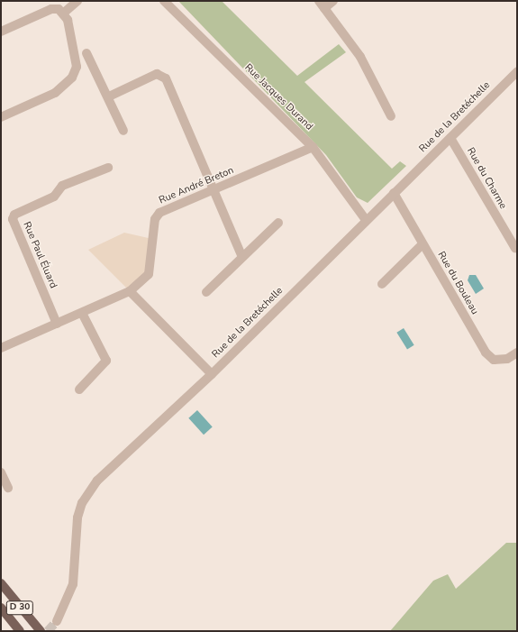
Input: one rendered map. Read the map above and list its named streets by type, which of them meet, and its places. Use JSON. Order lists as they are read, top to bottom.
{
  "streets": {
    "main road": ["D 30"],
    "street": [
      "Rue Jacques Durand",
      "Rue de la Bretéchelle",
      "Rue du Charme",
      "Rue André Breton",
      "Rue Paul Éluard",
      "Rue du Bouleau"
    ]
  },
  "crossings": [
    ["Rue Jacques Durand", "Rue de la Bretéchelle"],
    ["Rue Jacques Durand", "Rue André Breton"],
    ["Rue de la Bretéchelle", "Rue du Charme"],
    ["Rue de la Bretéchelle", "Rue du Bouleau"],
    ["Rue André Breton", "Rue Paul Éluard"]
  ]
}
